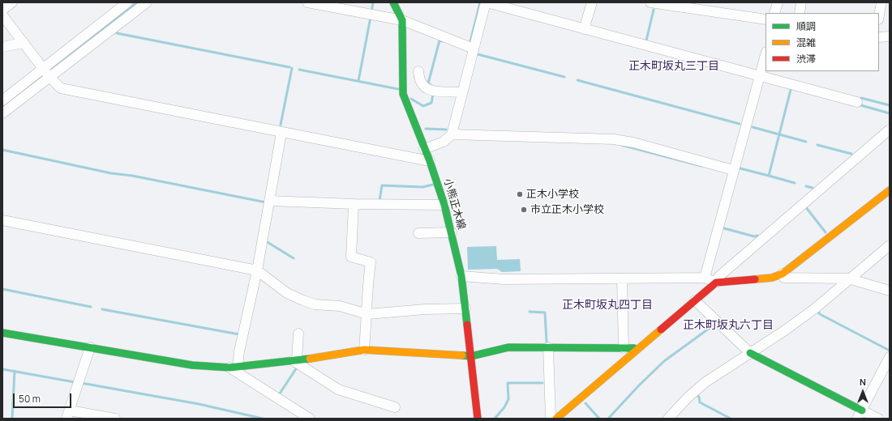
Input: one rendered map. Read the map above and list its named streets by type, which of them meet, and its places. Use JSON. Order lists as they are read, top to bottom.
{
  "streets": {
    "street": ["小熊正木線"]
  },
  "districts": ["正木町坂丸三丁目", "正木町坂丸四丁目", "正木町坂丸六丁目"],
  "places": ["正木小学校", "市立正木小学校"],
  "legend": ["順調", "混雑", "渋滞"],
  "scale_bar": "50 m",
  "north": "top"
}
